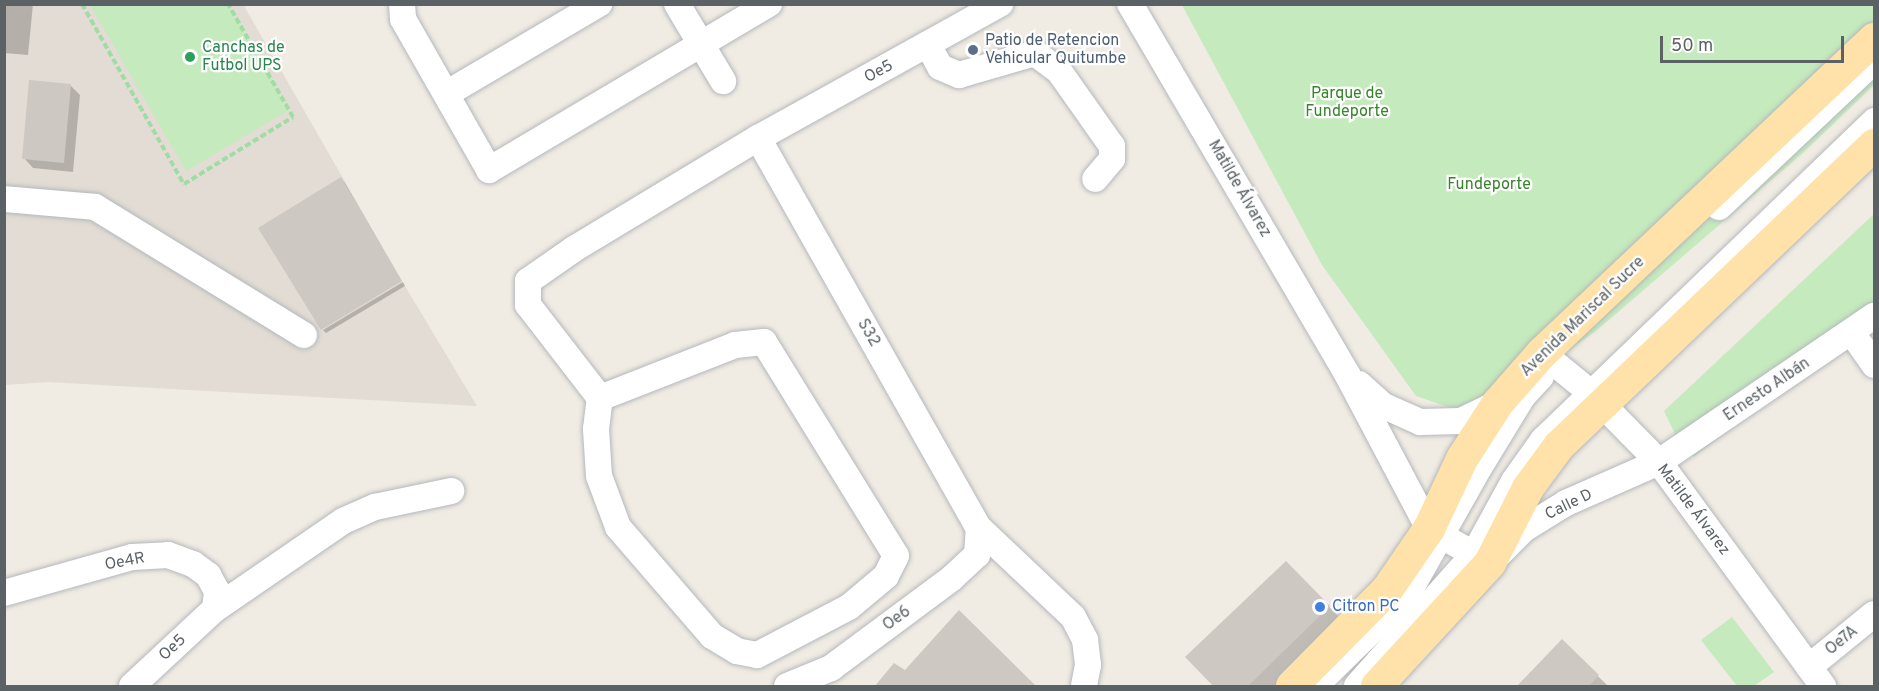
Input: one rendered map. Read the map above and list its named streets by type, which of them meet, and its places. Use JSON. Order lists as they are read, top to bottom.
{
  "streets": {
    "main road": ["Avenida Mariscal Sucre"],
    "street": [
      "Oe5",
      "Matilde Álvarez",
      "S32",
      "Ernesto Albán",
      "Calle D",
      "Oe4R",
      "Oe6",
      "Oe7A"
    ]
  },
  "crossings": [
    ["Oe5", "S32"],
    ["Oe5", "Oe4R"],
    ["Matilde Álvarez", "Avenida Mariscal Sucre"],
    ["Matilde Álvarez", "Ernesto Albán"],
    ["Matilde Álvarez", "Calle D"],
    ["Matilde Álvarez", "Oe7A"],
    ["S32", "Oe6"],
    ["Ernesto Albán", "Calle D"]
  ],
  "parks": ["Parque de Fundeporte", "Fundeporte"],
  "places": ["Patio de Retencion Vehicular Quitumbe", "Canchas de Futbol UPS", "Citron PC"],
  "scale_bar": "50 m"
}
